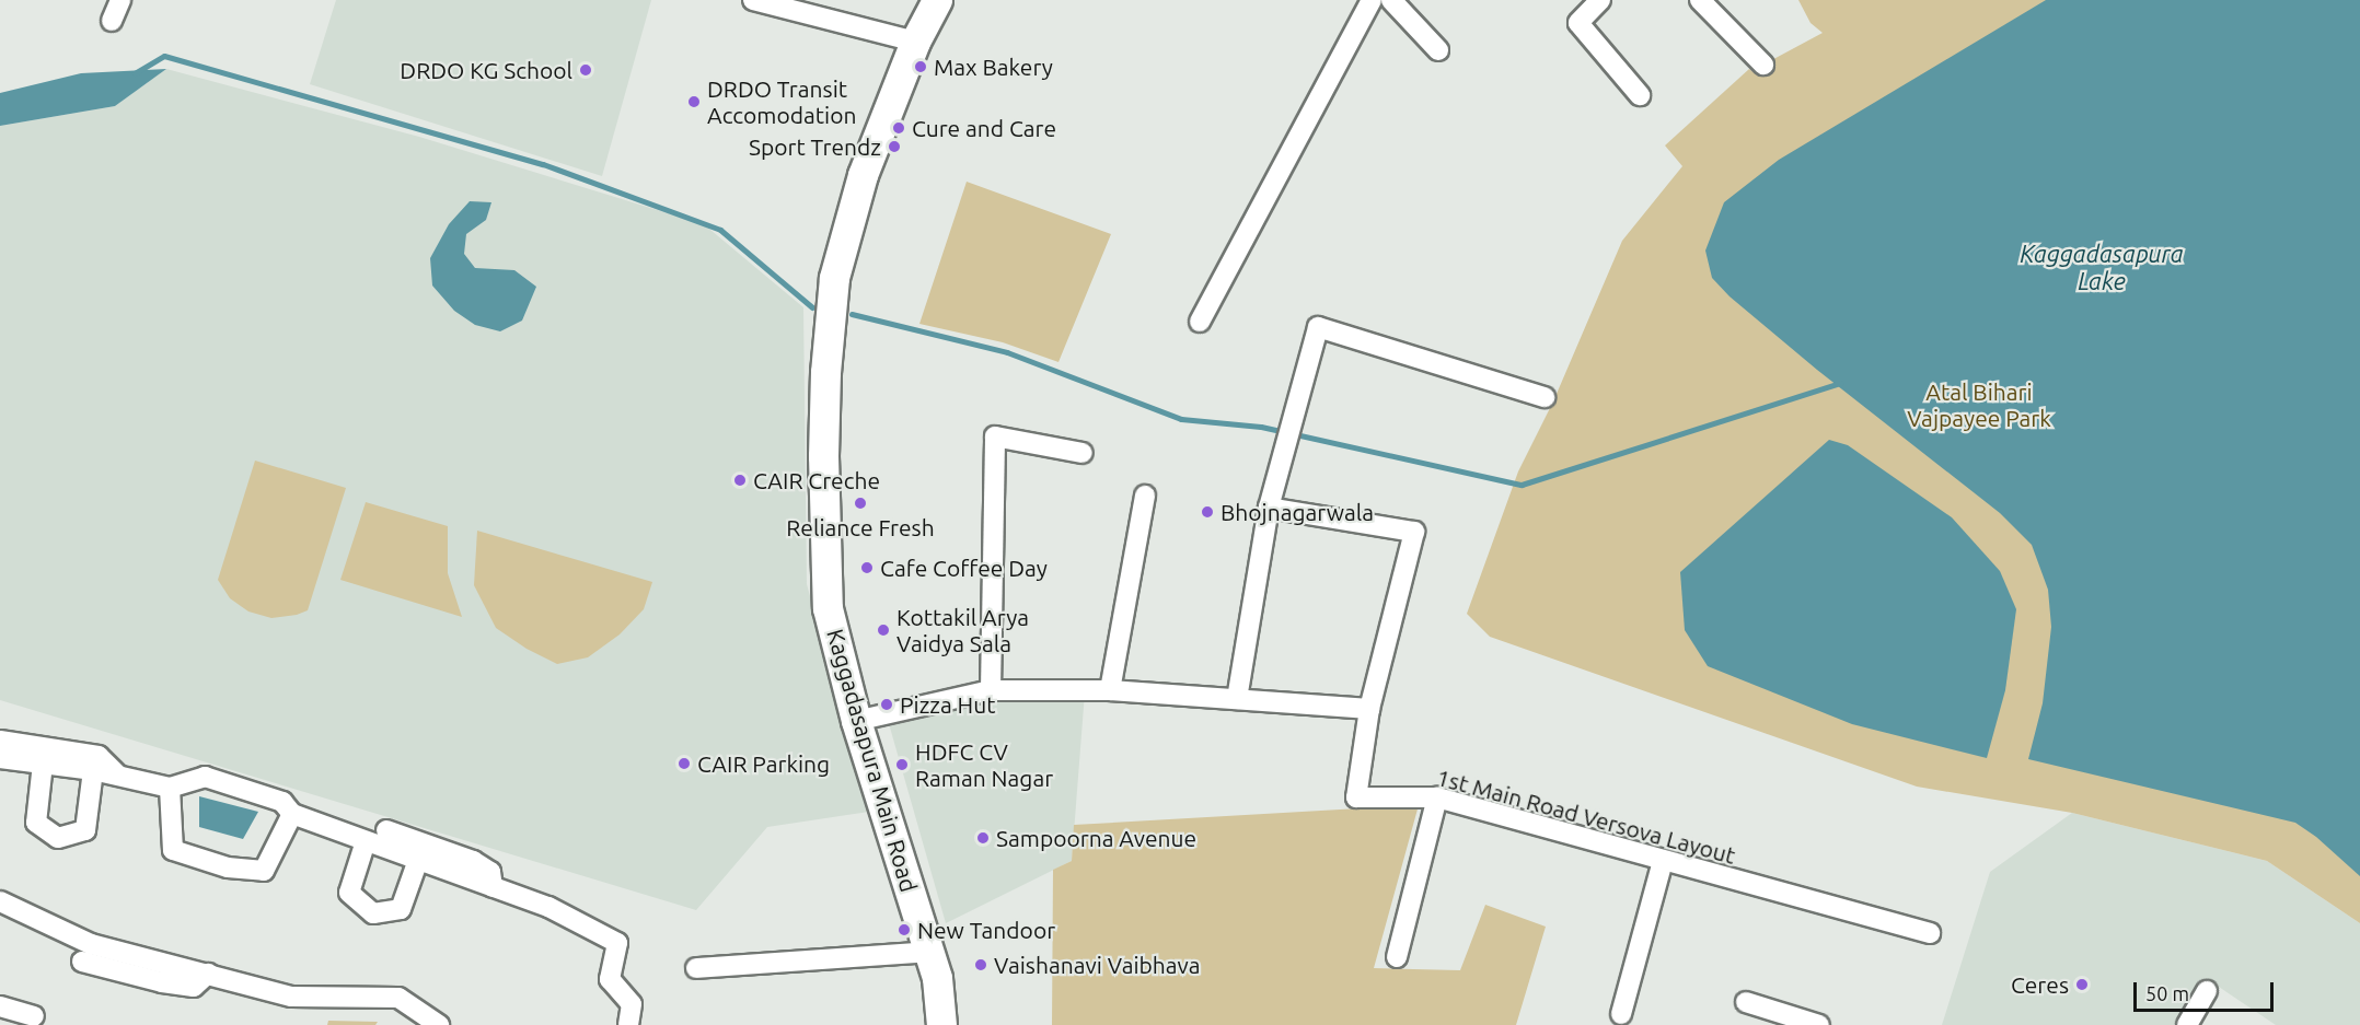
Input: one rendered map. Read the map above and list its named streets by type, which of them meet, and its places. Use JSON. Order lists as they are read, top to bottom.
{
  "streets": {
    "main road": ["Kaggadasapura Main Road"],
    "street": ["1st Main Road Versova Layout"]
  },
  "water": ["Kaggadasapura Lake"],
  "parks": ["Atal Bihari Vajpayee Park"],
  "places": [
    "Max Bakery",
    "DRDO KG School",
    "DRDO Transit Accomodation",
    "Cure and Care",
    "Sport Trendz",
    "CAIR Creche",
    "Reliance Fresh",
    "Bhojnagarwala",
    "Cafe Coffee Day",
    "Kottakil Arya Vaidya Sala",
    "Pizza Hut",
    "CAIR Parking",
    "HDFC CV Raman Nagar",
    "Sampoorna Avenue",
    "New Tandoor",
    "Vaishanavi Vaibhava",
    "Ceres"
  ],
  "scale_bar": "50 m"
}
